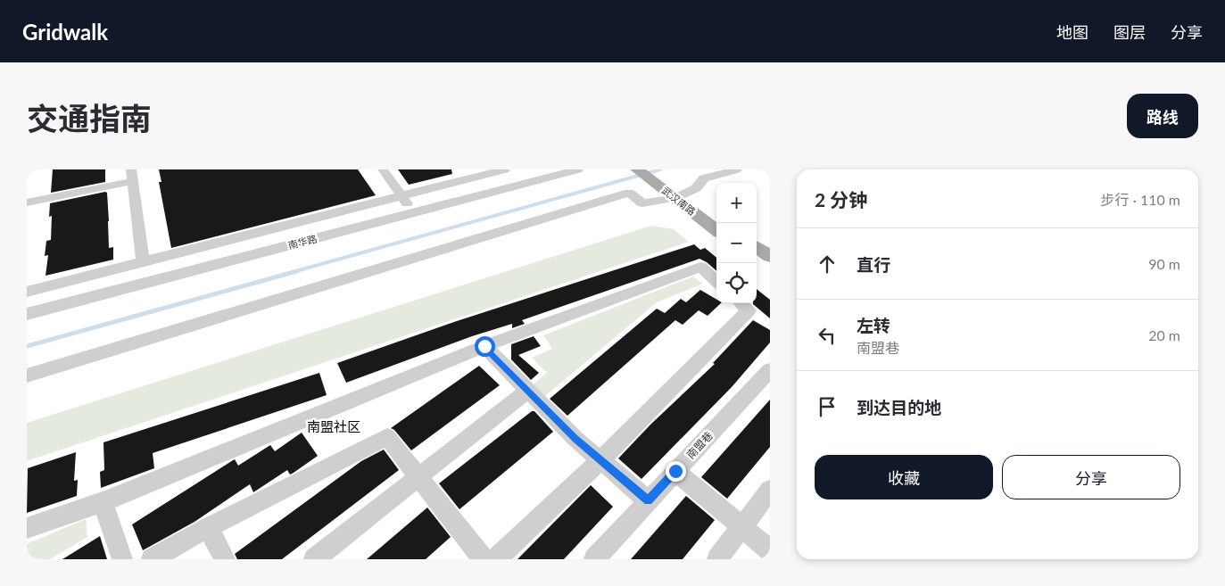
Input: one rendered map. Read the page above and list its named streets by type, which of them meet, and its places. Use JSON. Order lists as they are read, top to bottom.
{
  "streets": {
    "main road": ["武汉南路"],
    "street": ["南华路", "南盟巷"]
  },
  "districts": ["南盟社区"],
  "page": {
    "header": "Gridwalk",
    "nav": ["地图", "图层", "分享"],
    "title": "交通指南",
    "buttons": [
      "路线",
      ["收藏", "分享"]
    ],
    "heading": ["2 分钟", "步行 · 110 m"],
    "map_buttons": ["+", "−"],
    "list": [
      ["直行", "90 m"],
      ["左转", "南盟巷", "20 m"],
      "到达目的地"
    ]
  }
}
